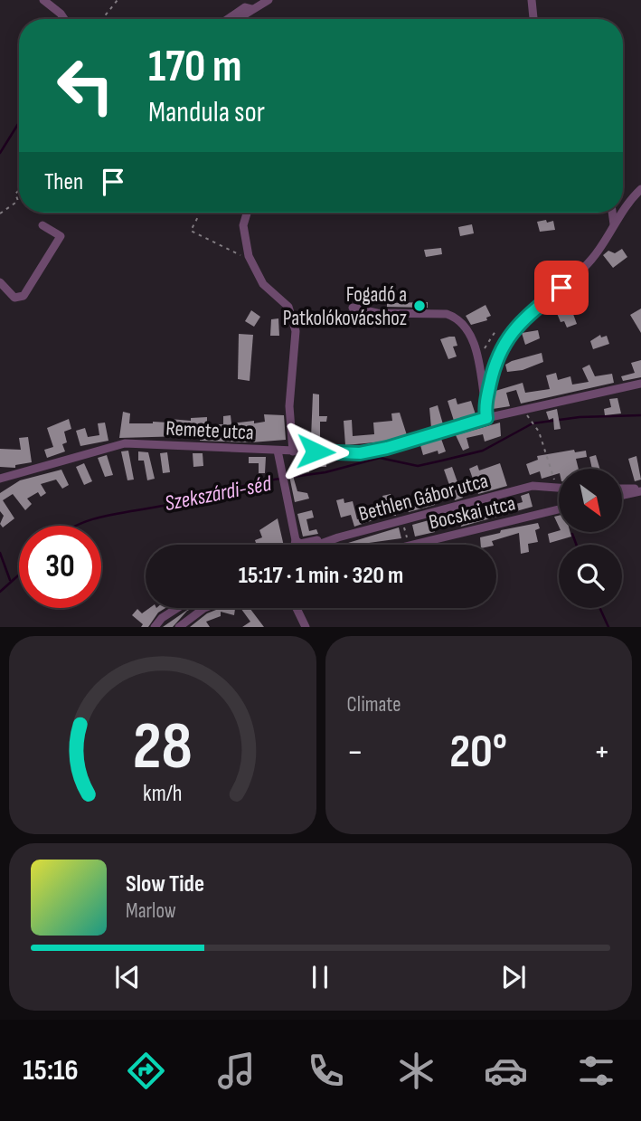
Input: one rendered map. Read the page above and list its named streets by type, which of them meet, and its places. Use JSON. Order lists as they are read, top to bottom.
{
  "streets": {
    "street": ["Remete utca", "Bethlen Gábor utca", "Bocskai utca"]
  },
  "water": ["Szekszárdi-séd"],
  "places": ["Fogadó a Patkolókovácshoz"],
  "north": "bottom right",
  "page": {
    "turn": ["170 m", "Mandula sor"],
    "then": "Then",
    "limit": "30",
    "trip": "15:17 · 1 min · 320 m",
    "tile": "Climate",
    "heat": ["−", "20°", "+"],
    "song": ["Slow Tide", "Marlow"],
    "tabs": "15:16",
    "gauge": ["28", "km/h"]
  }
}
